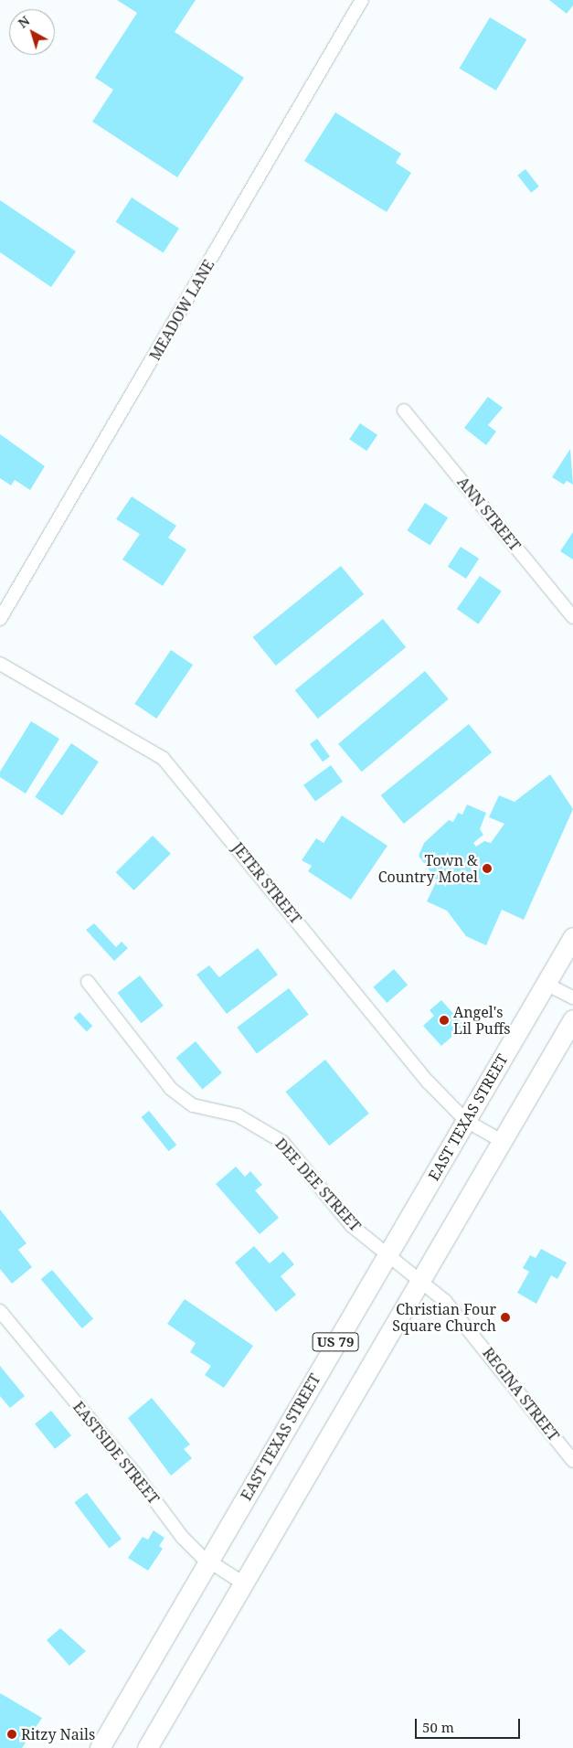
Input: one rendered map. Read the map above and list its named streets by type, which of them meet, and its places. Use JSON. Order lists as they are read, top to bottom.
{
  "streets": {
    "main road": ["EAST TEXAS STREET", "US 79"],
    "street": [
      "MEADOW LANE",
      "ANN STREET",
      "JETER STREET",
      "DEE DEE STREET",
      "REGINA STREET",
      "EASTSIDE STREET"
    ]
  },
  "crossings": [
    ["JETER STREET", "EAST TEXAS STREET"],
    ["JETER STREET", "US 79"],
    ["EAST TEXAS STREET", "DEE DEE STREET"],
    ["EAST TEXAS STREET", "REGINA STREET"],
    ["EAST TEXAS STREET", "EASTSIDE STREET"],
    ["DEE DEE STREET", "REGINA STREET"],
    ["US 79", "REGINA STREET"],
    ["US 79", "EASTSIDE STREET"]
  ],
  "places": [
    "Town & Country Motel",
    "Angel's Lil Puffs",
    "Christian Four Square Church",
    "Ritzy Nails"
  ],
  "scale_bar": "50 m",
  "north": "top left"
}
